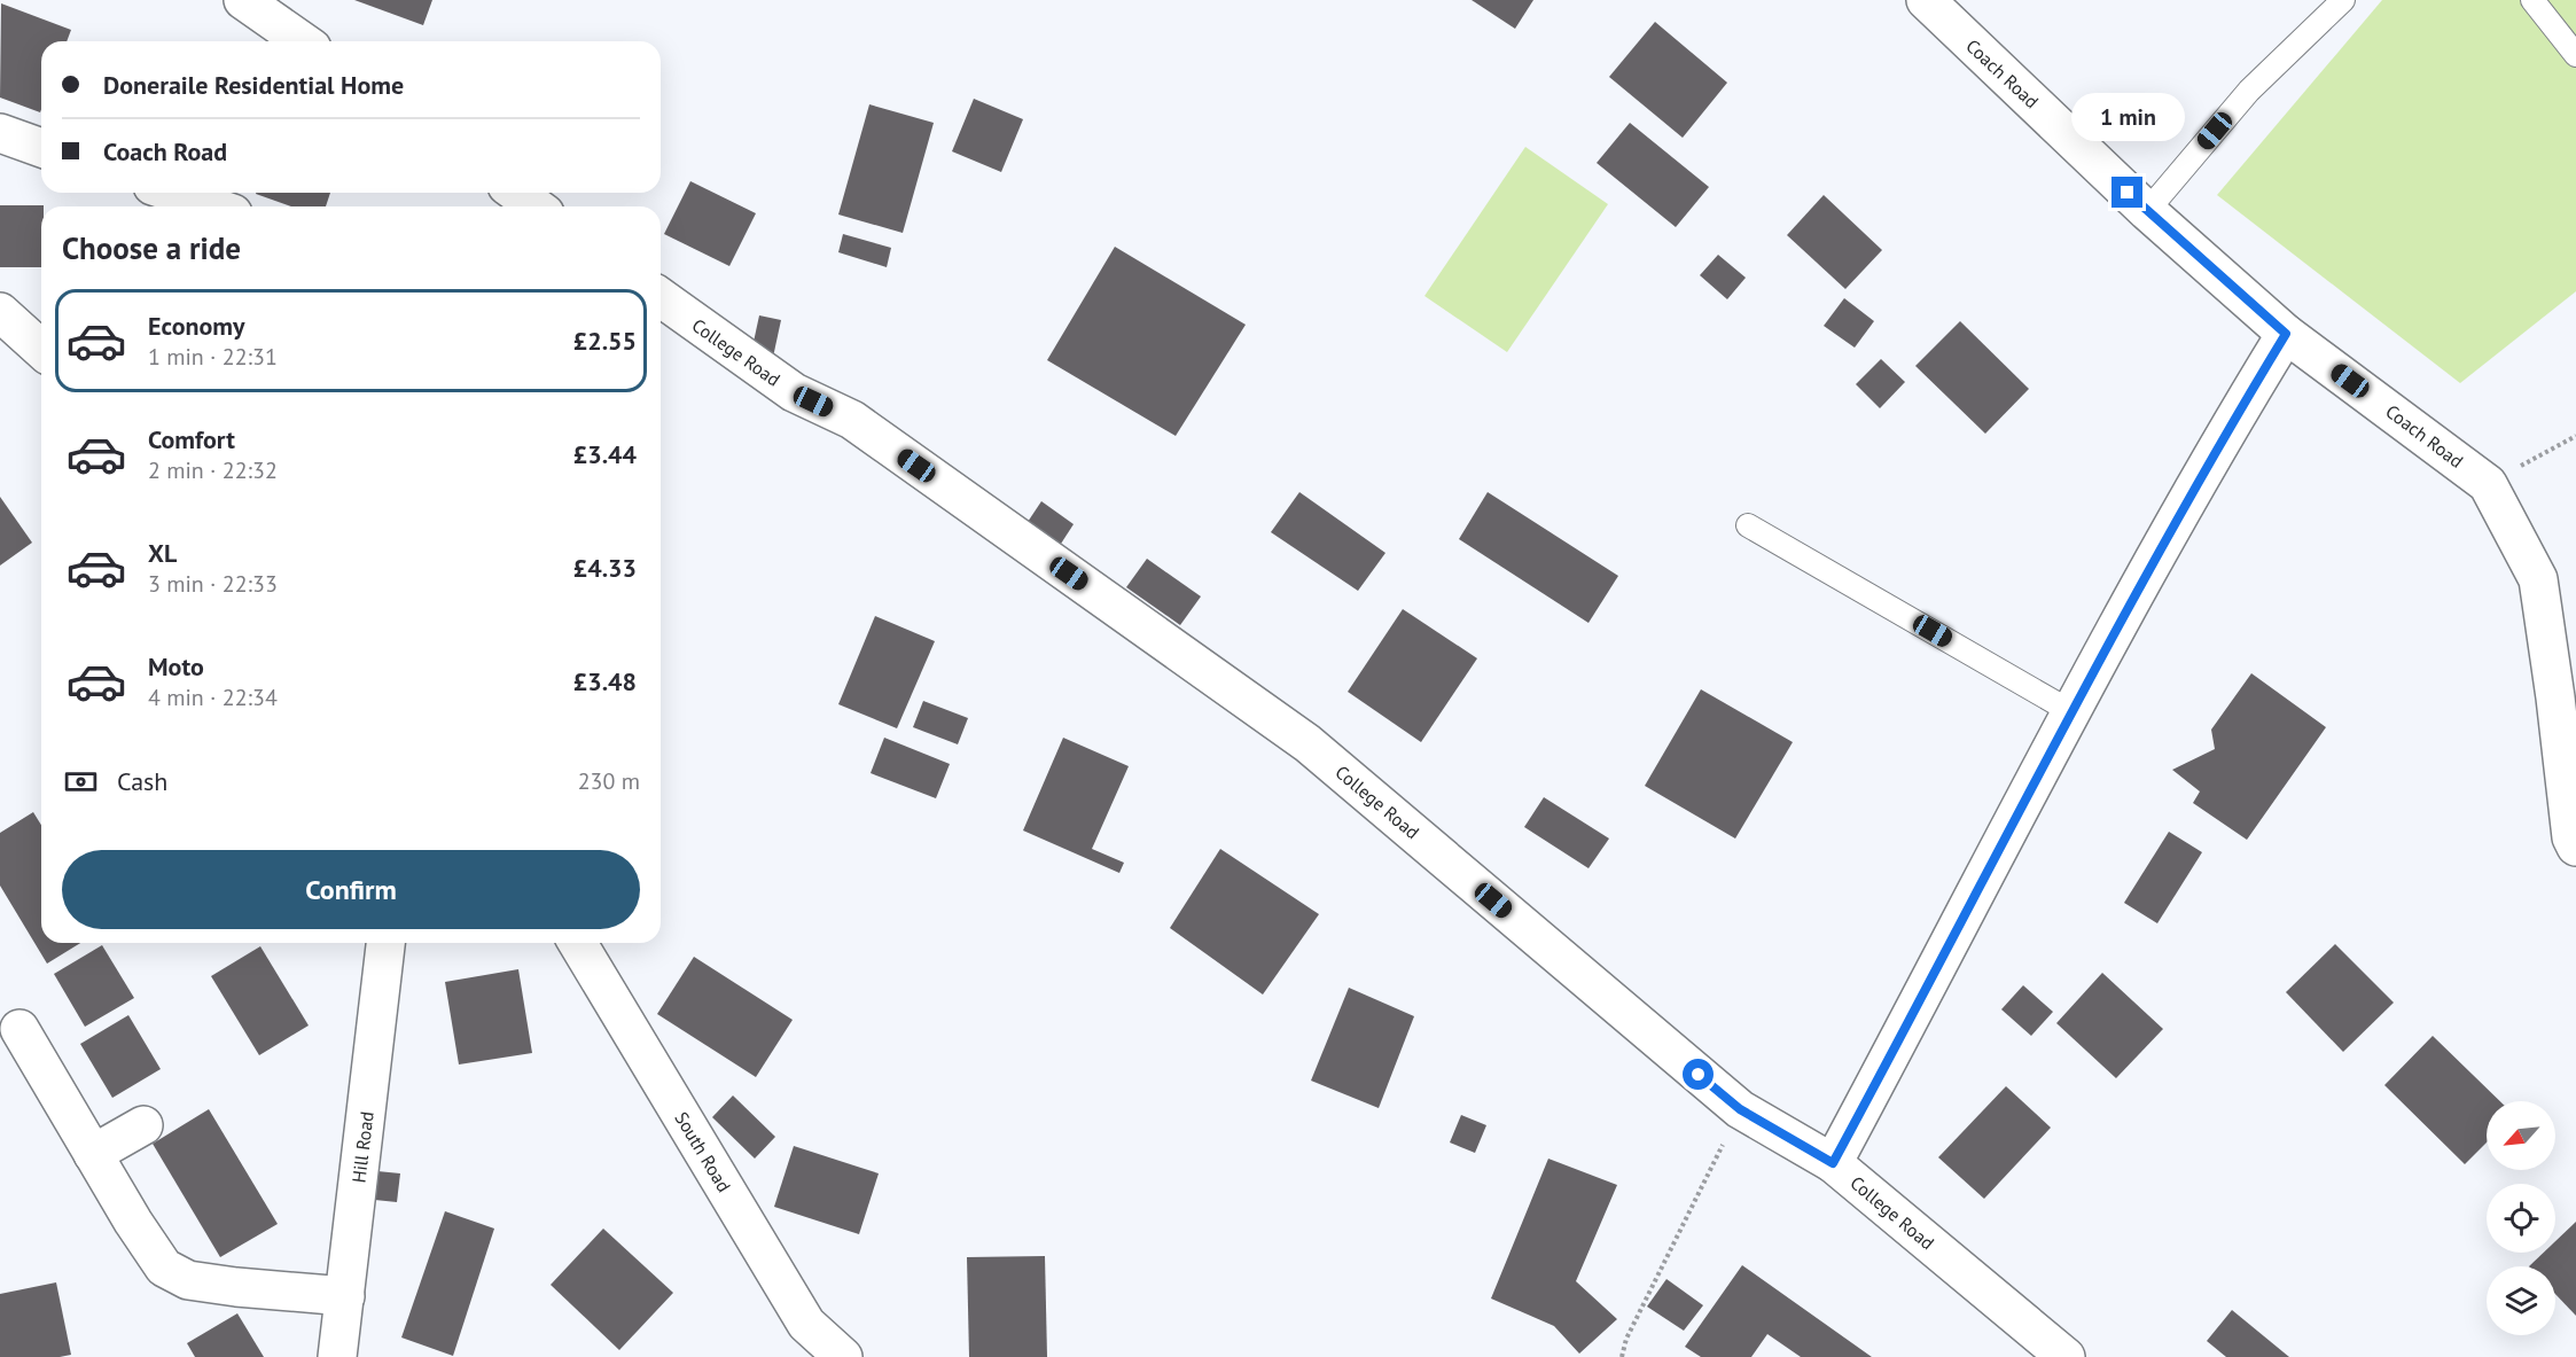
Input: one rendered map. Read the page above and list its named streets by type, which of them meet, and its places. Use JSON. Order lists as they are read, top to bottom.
{
  "streets": {
    "street": [
      "Coach Road",
      "College Road",
      "Hill Road",
      "South Road"
    ]
  },
  "north": "bottom left",
  "page": {
    "banner": ["Doneraile Residential Home", "Coach Road"],
    "bubble": "1 min",
    "heading": "Choose a ride",
    "list": [
      {
        "name": "Economy",
        "note": "1 min · 22:31",
        "value": "£2.55"
      },
      {
        "name": "Comfort",
        "note": "2 min · 22:32",
        "value": "£3.44"
      },
      {
        "name": "XL",
        "note": "3 min · 22:33",
        "value": "£4.33"
      },
      {
        "name": "Moto",
        "note": "4 min · 22:34",
        "value": "£3.48"
      }
    ],
    "pay": ["Cash", "230 m"],
    "buttons": "Confirm"
  }
}
